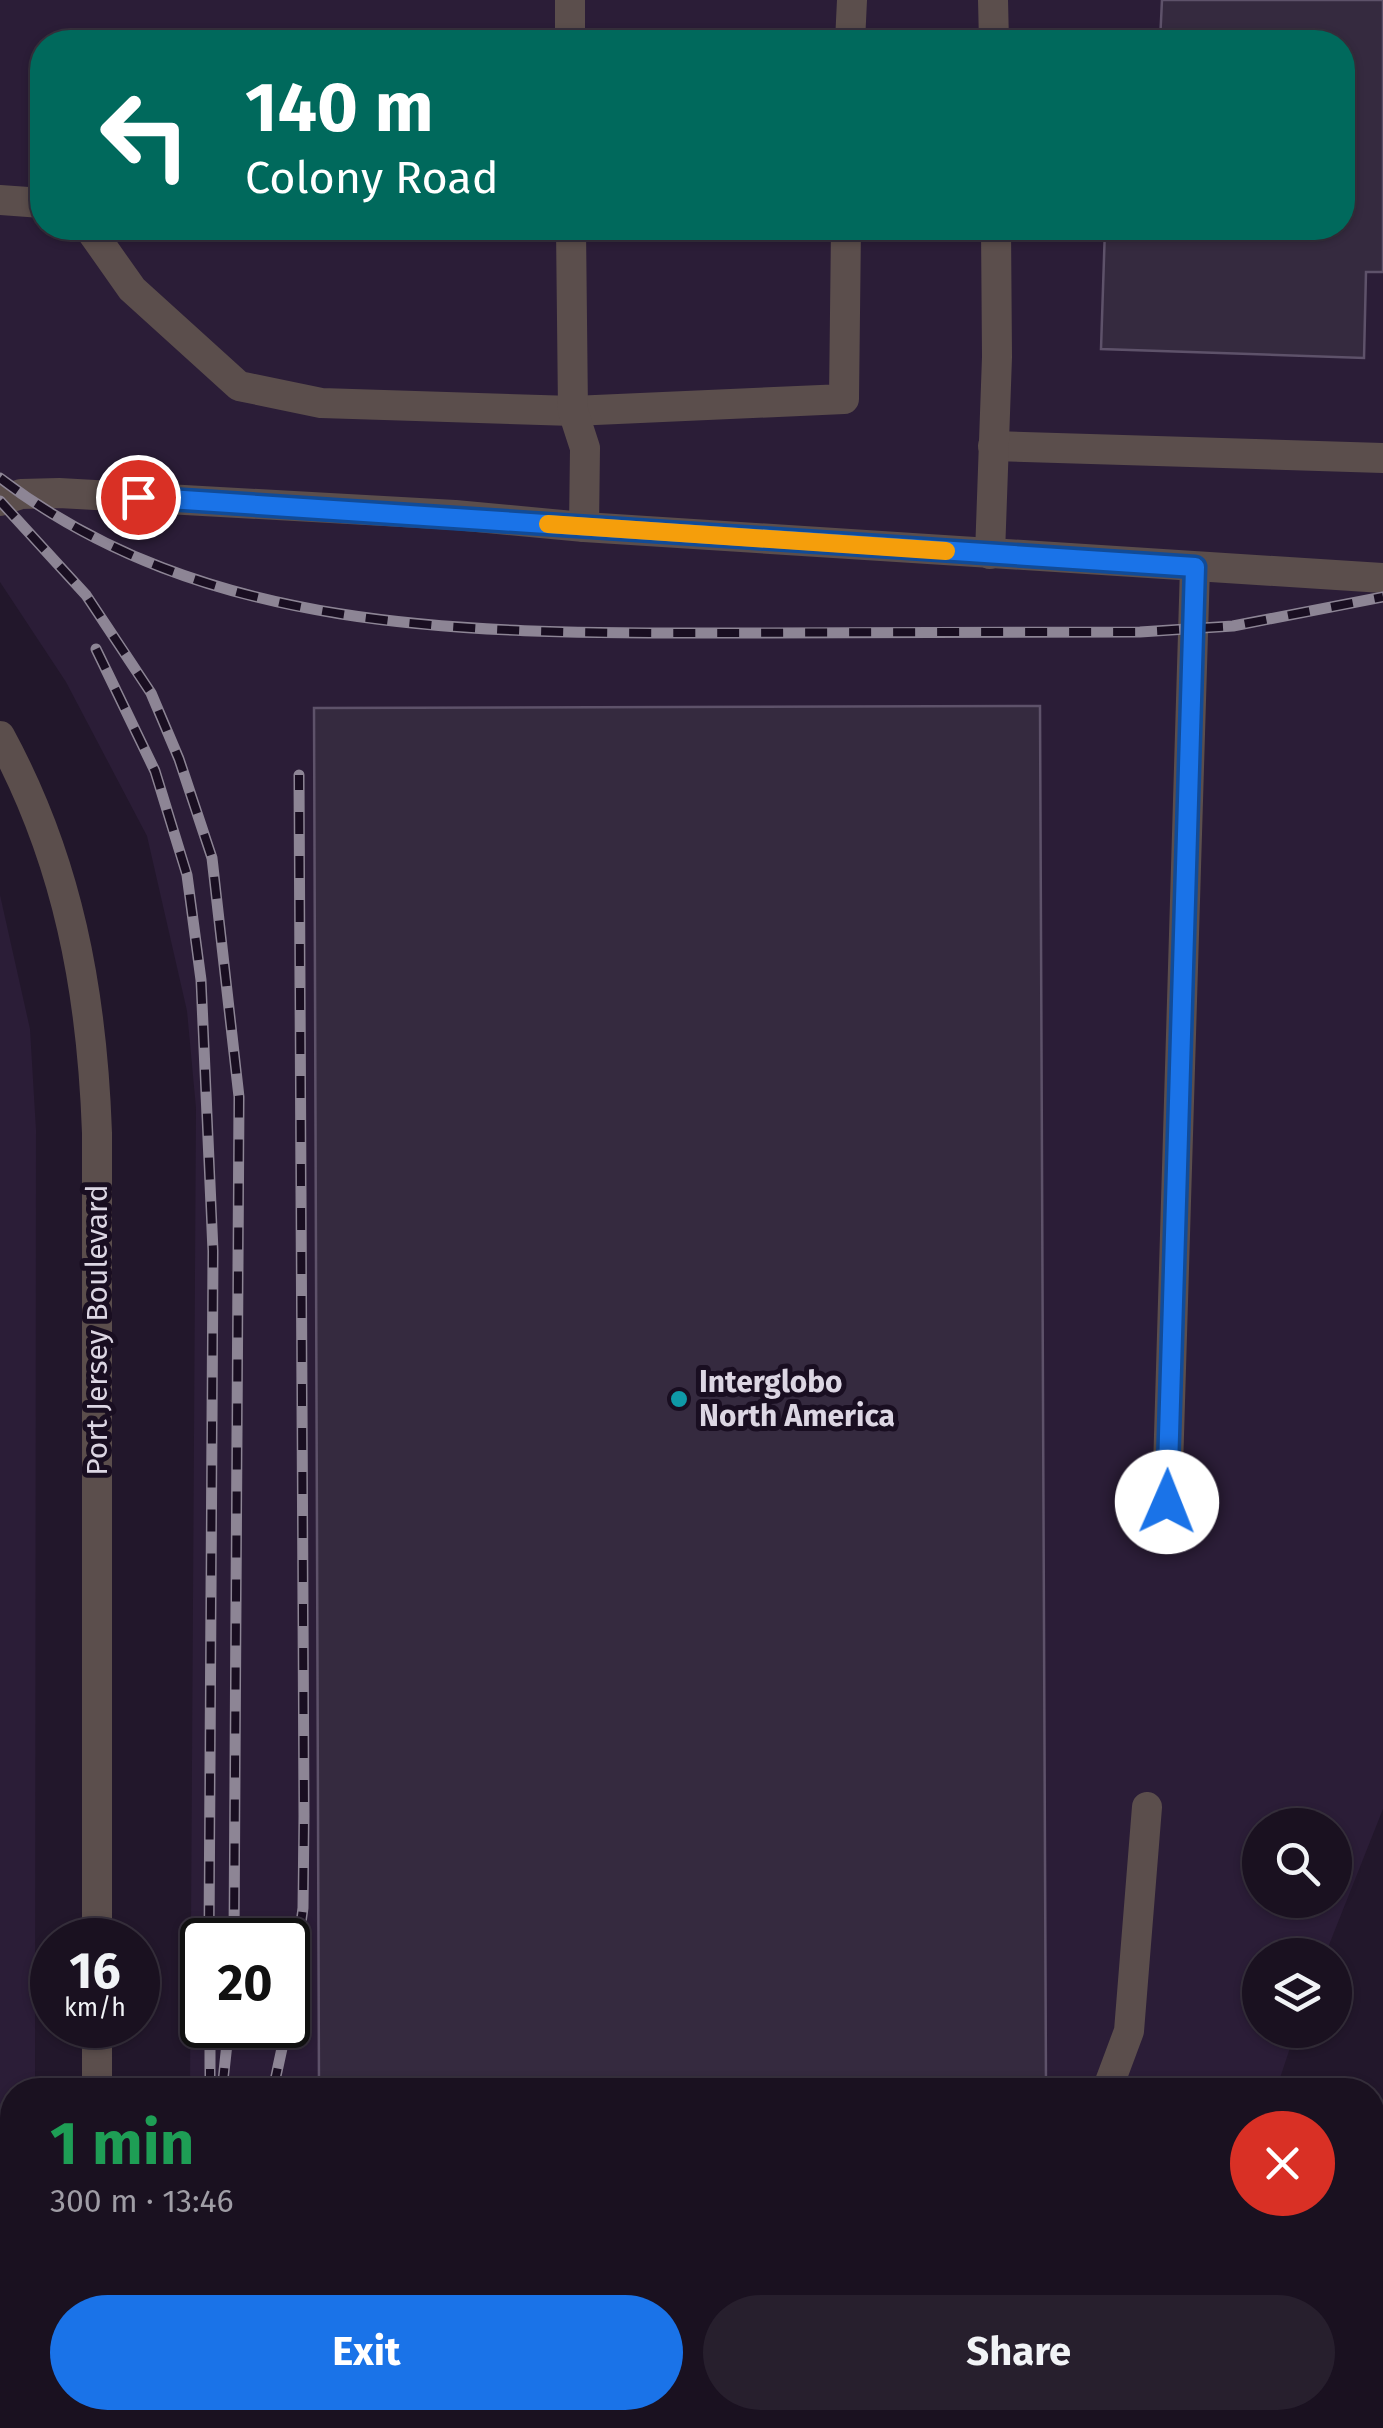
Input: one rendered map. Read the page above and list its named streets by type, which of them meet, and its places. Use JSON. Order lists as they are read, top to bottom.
{
  "streets": {
    "street": ["Port Jersey Boulevard"]
  },
  "places": ["Interglobo North America"],
  "page": {
    "turn": ["140 m", "Colony Road"],
    "speed": "16 km/h",
    "limit": "20",
    "heading": ["1 min", "300 m · 13:46"],
    "buttons": ["Exit", "Share"]
  }
}
